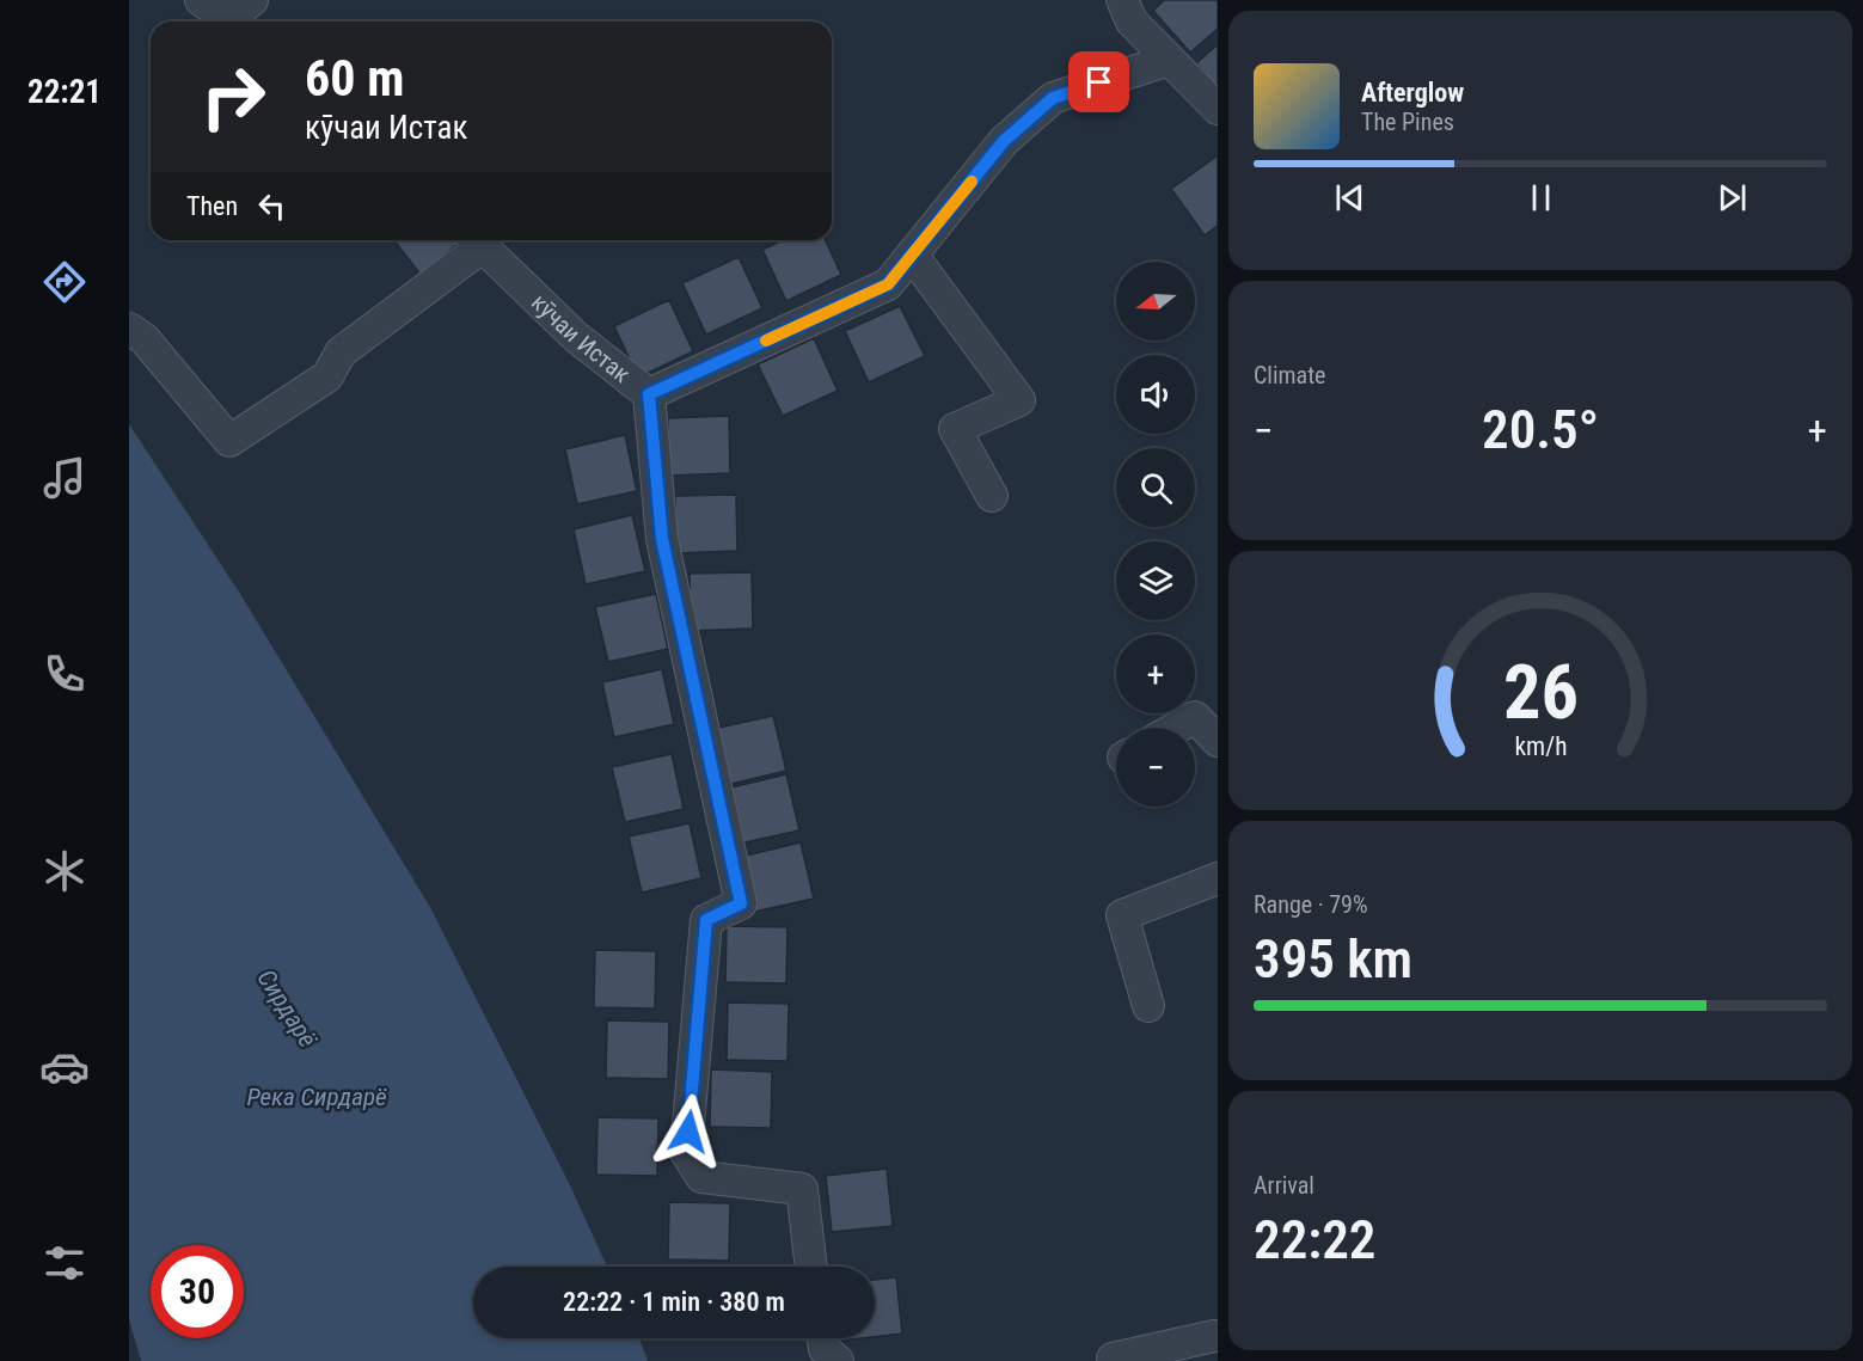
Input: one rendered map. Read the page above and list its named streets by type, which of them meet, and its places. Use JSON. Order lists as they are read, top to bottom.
{
  "streets": {
    "street": ["кӯчаи Истак"]
  },
  "water": ["Сирдарё", "Река Сирдарё"],
  "north": "left",
  "page": {
    "tabs": "22:21",
    "turn": ["60 m", "кӯчаи Истак"],
    "song": ["Afterglow", "The Pines"],
    "then": "Then",
    "map_buttons": ["+", "−"],
    "tile": [
      "Climate",
      ["Range · 79%", "395 km"],
      ["Arrival", "22:22"]
    ],
    "heat": ["−", "20.5°", "+"],
    "limit": "30",
    "trip": "22:22 · 1 min · 380 m",
    "gauge": ["26", "km/h"]
  }
}
